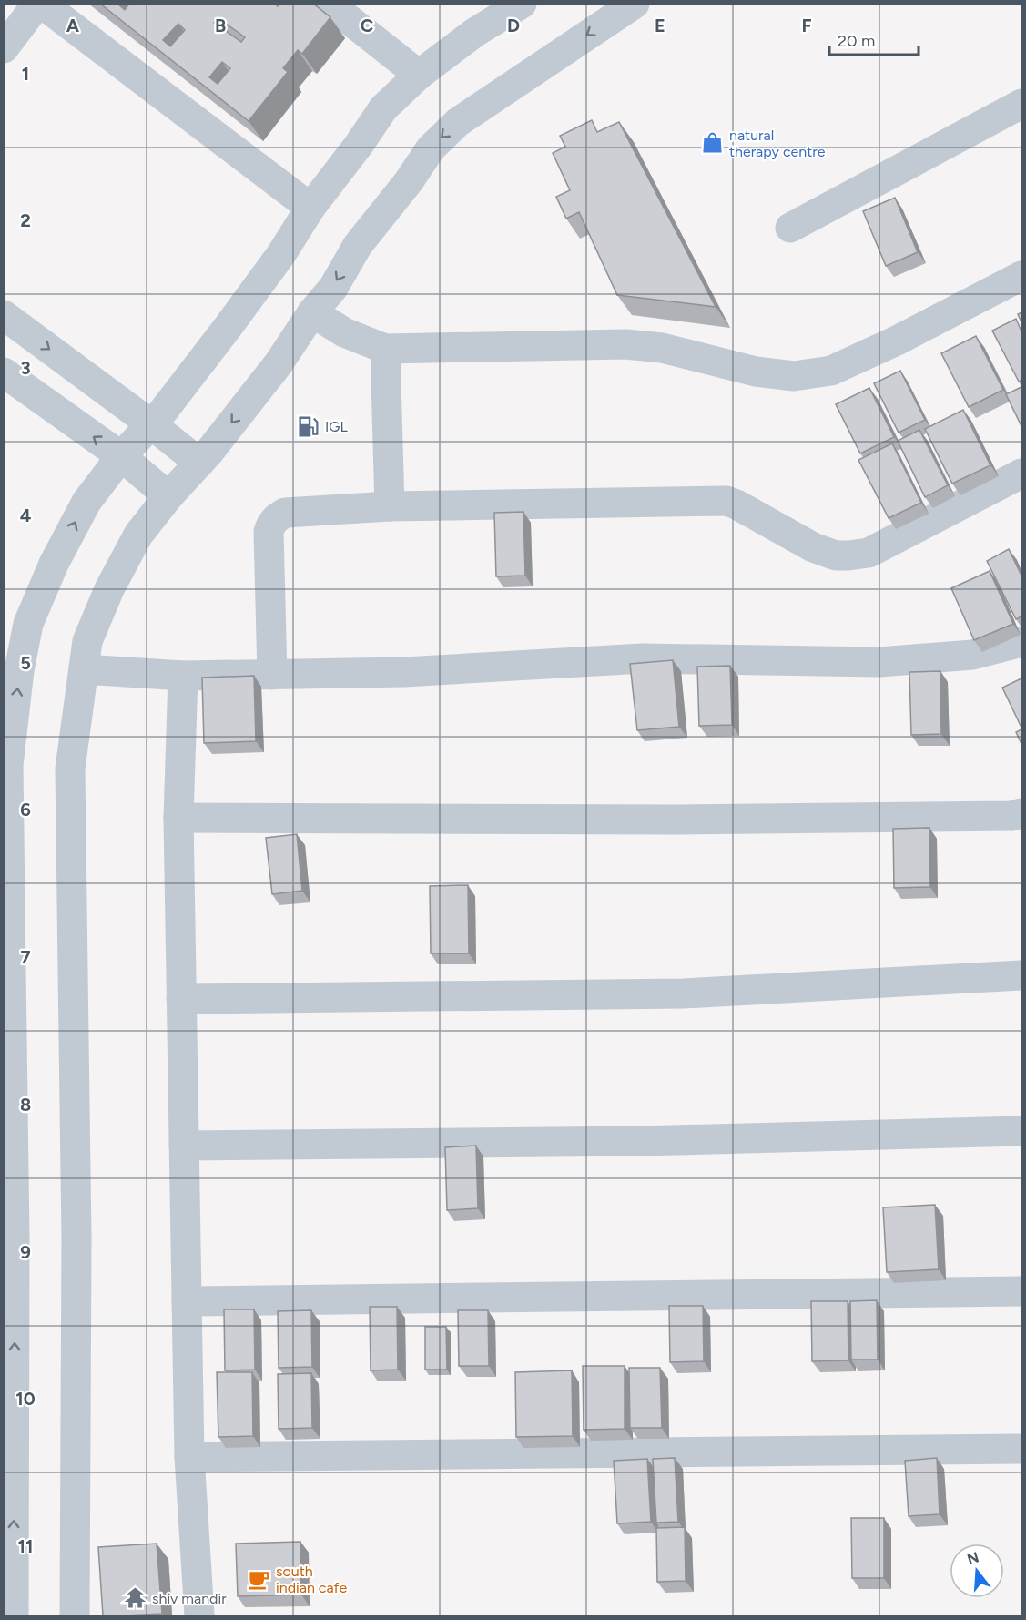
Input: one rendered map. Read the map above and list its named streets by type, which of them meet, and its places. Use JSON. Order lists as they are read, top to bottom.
{
  "places": {
    "shop": ["natural therapy centre"],
    "fuel station": ["IGL"],
    "cafe": ["south indian cafe"],
    "temple": ["shiv mandir"]
  },
  "scale_bar": "20 m",
  "north": "top",
  "grid": {
    "columns": [
      "A",
      "B",
      "C",
      "D",
      "E",
      "F"
    ],
    "rows": [
      "1",
      "2",
      "3",
      "4",
      "5",
      "6",
      "7",
      "8",
      "9",
      "10",
      "11"
    ]
  }
}
